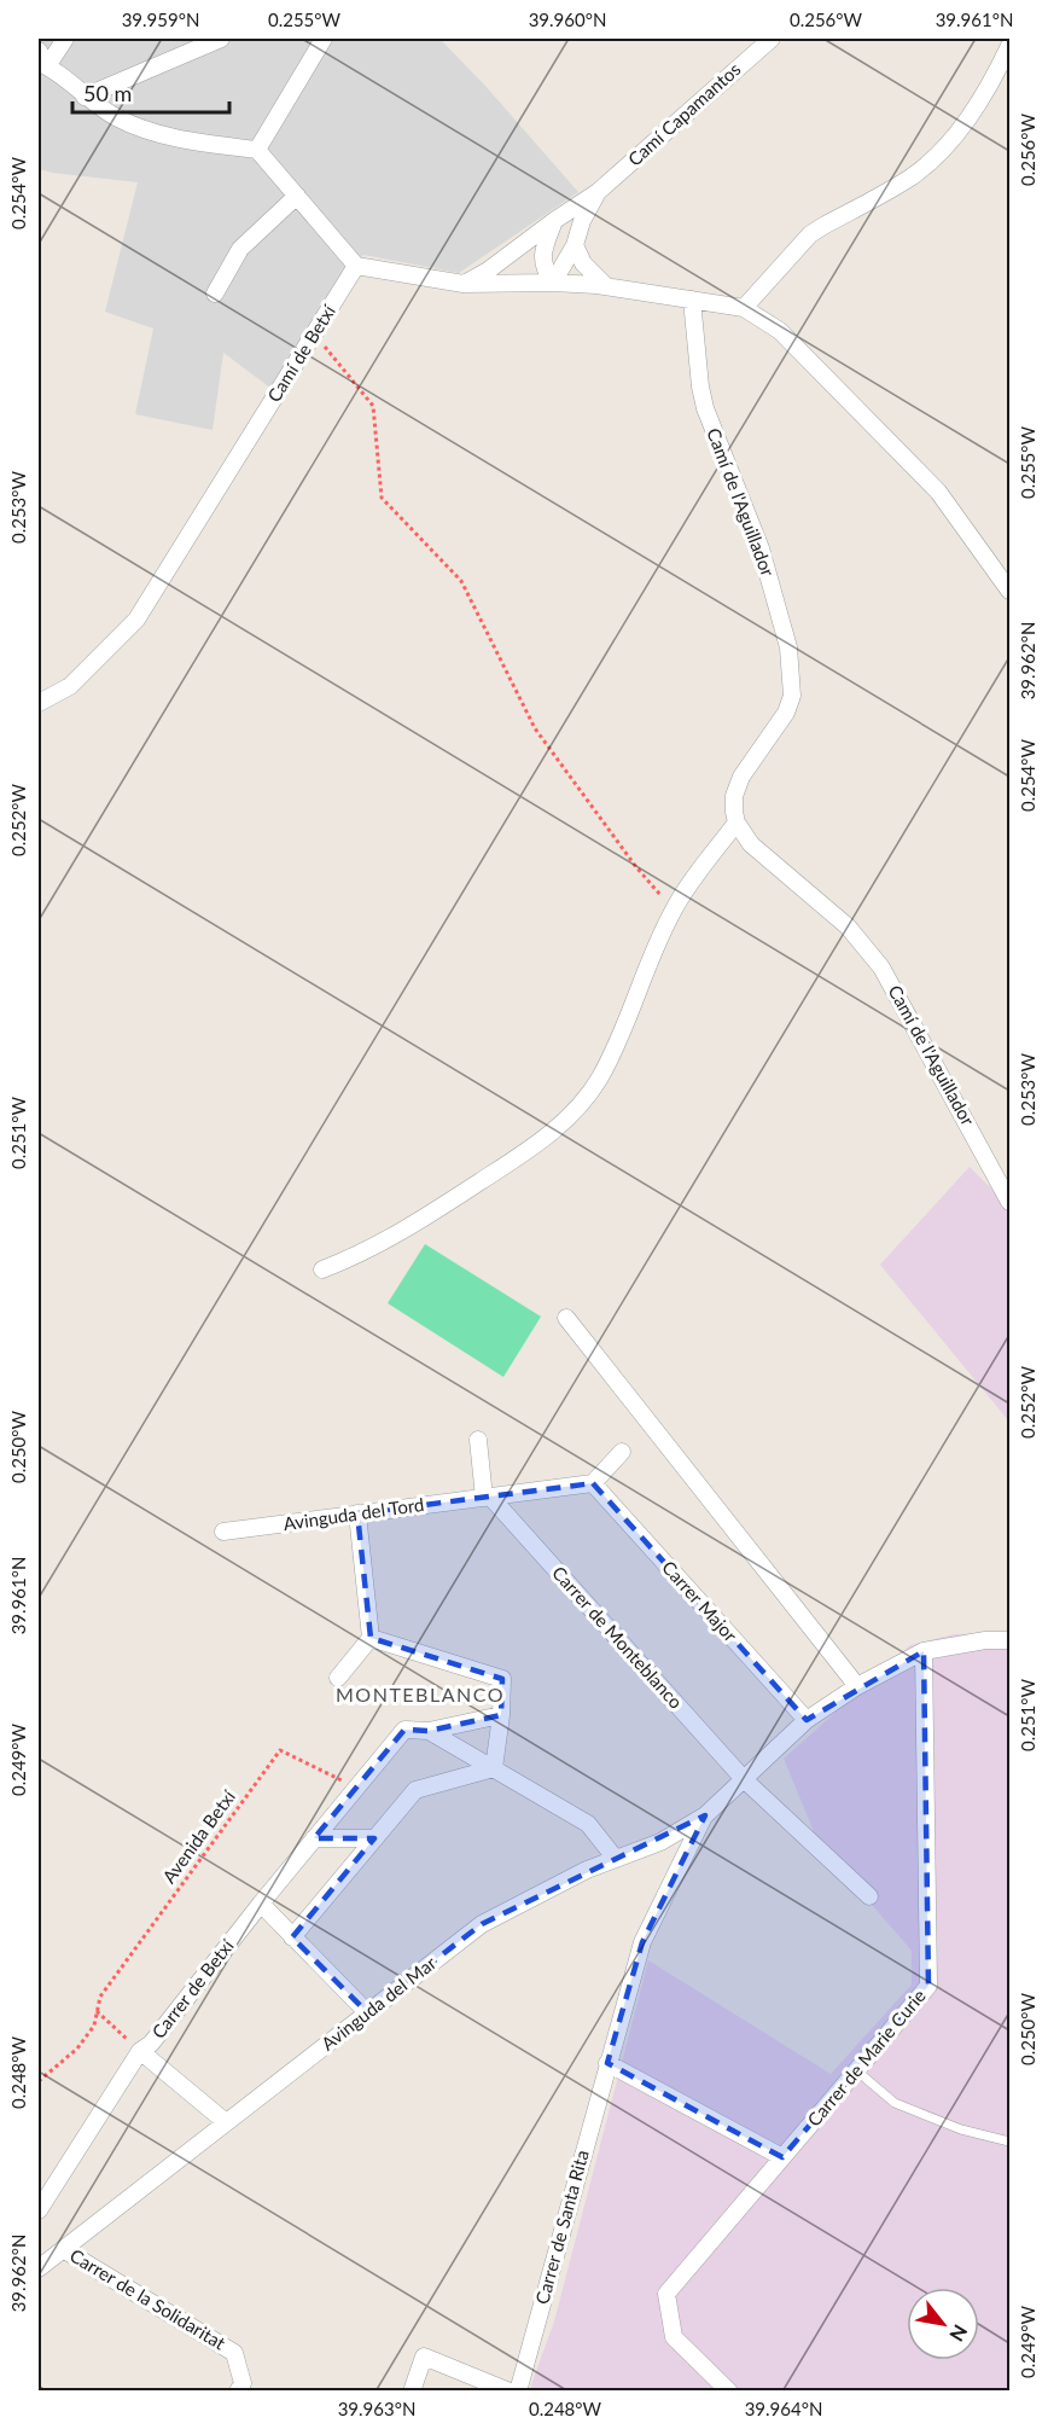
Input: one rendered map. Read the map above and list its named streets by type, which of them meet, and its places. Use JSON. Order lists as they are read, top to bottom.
{
  "streets": {
    "street": [
      "Camí Capamantos",
      "Camí de Betxí",
      "Camí de l'Aguillador",
      "Avinguda del Tord",
      "Carrer Major",
      "Carrer de Monteblanco",
      "Carrer de Betxí",
      "Avinguda del Mar",
      "Carrer de Marie Curie",
      "Carrer de Santa Rita",
      "Carrer de la Solidaritat"
    ],
    "path": ["Avenida Betxí"]
  },
  "crossings": [
    ["Avinguda del Tord", "Carrer de Monteblanco"],
    ["Carrer Major", "Avinguda del Mar"],
    ["Carrer de Monteblanco", "Avinguda del Mar"],
    ["Avenida Betxí", "Carrer de Betxí"],
    ["Carrer de Betxí", "Avinguda del Mar"],
    ["Avinguda del Mar", "Carrer de Marie Curie"],
    ["Avinguda del Mar", "Carrer de Santa Rita"],
    ["Avinguda del Mar", "Carrer de la Solidaritat"]
  ],
  "districts": ["MONTEBLANCO"],
  "scale_bar": "50 m",
  "north": "bottom right",
  "coordinates": [
    "39.959°N",
    "0.255°W",
    "39.960°N",
    "0.256°W",
    "39.961°N",
    "0.254°W",
    "0.253°W",
    "39.962°N",
    "0.252°W",
    "0.251°W",
    "0.250°W",
    "0.249°W",
    "0.248°W",
    "39.963°N",
    "39.964°N"
  ]
}
